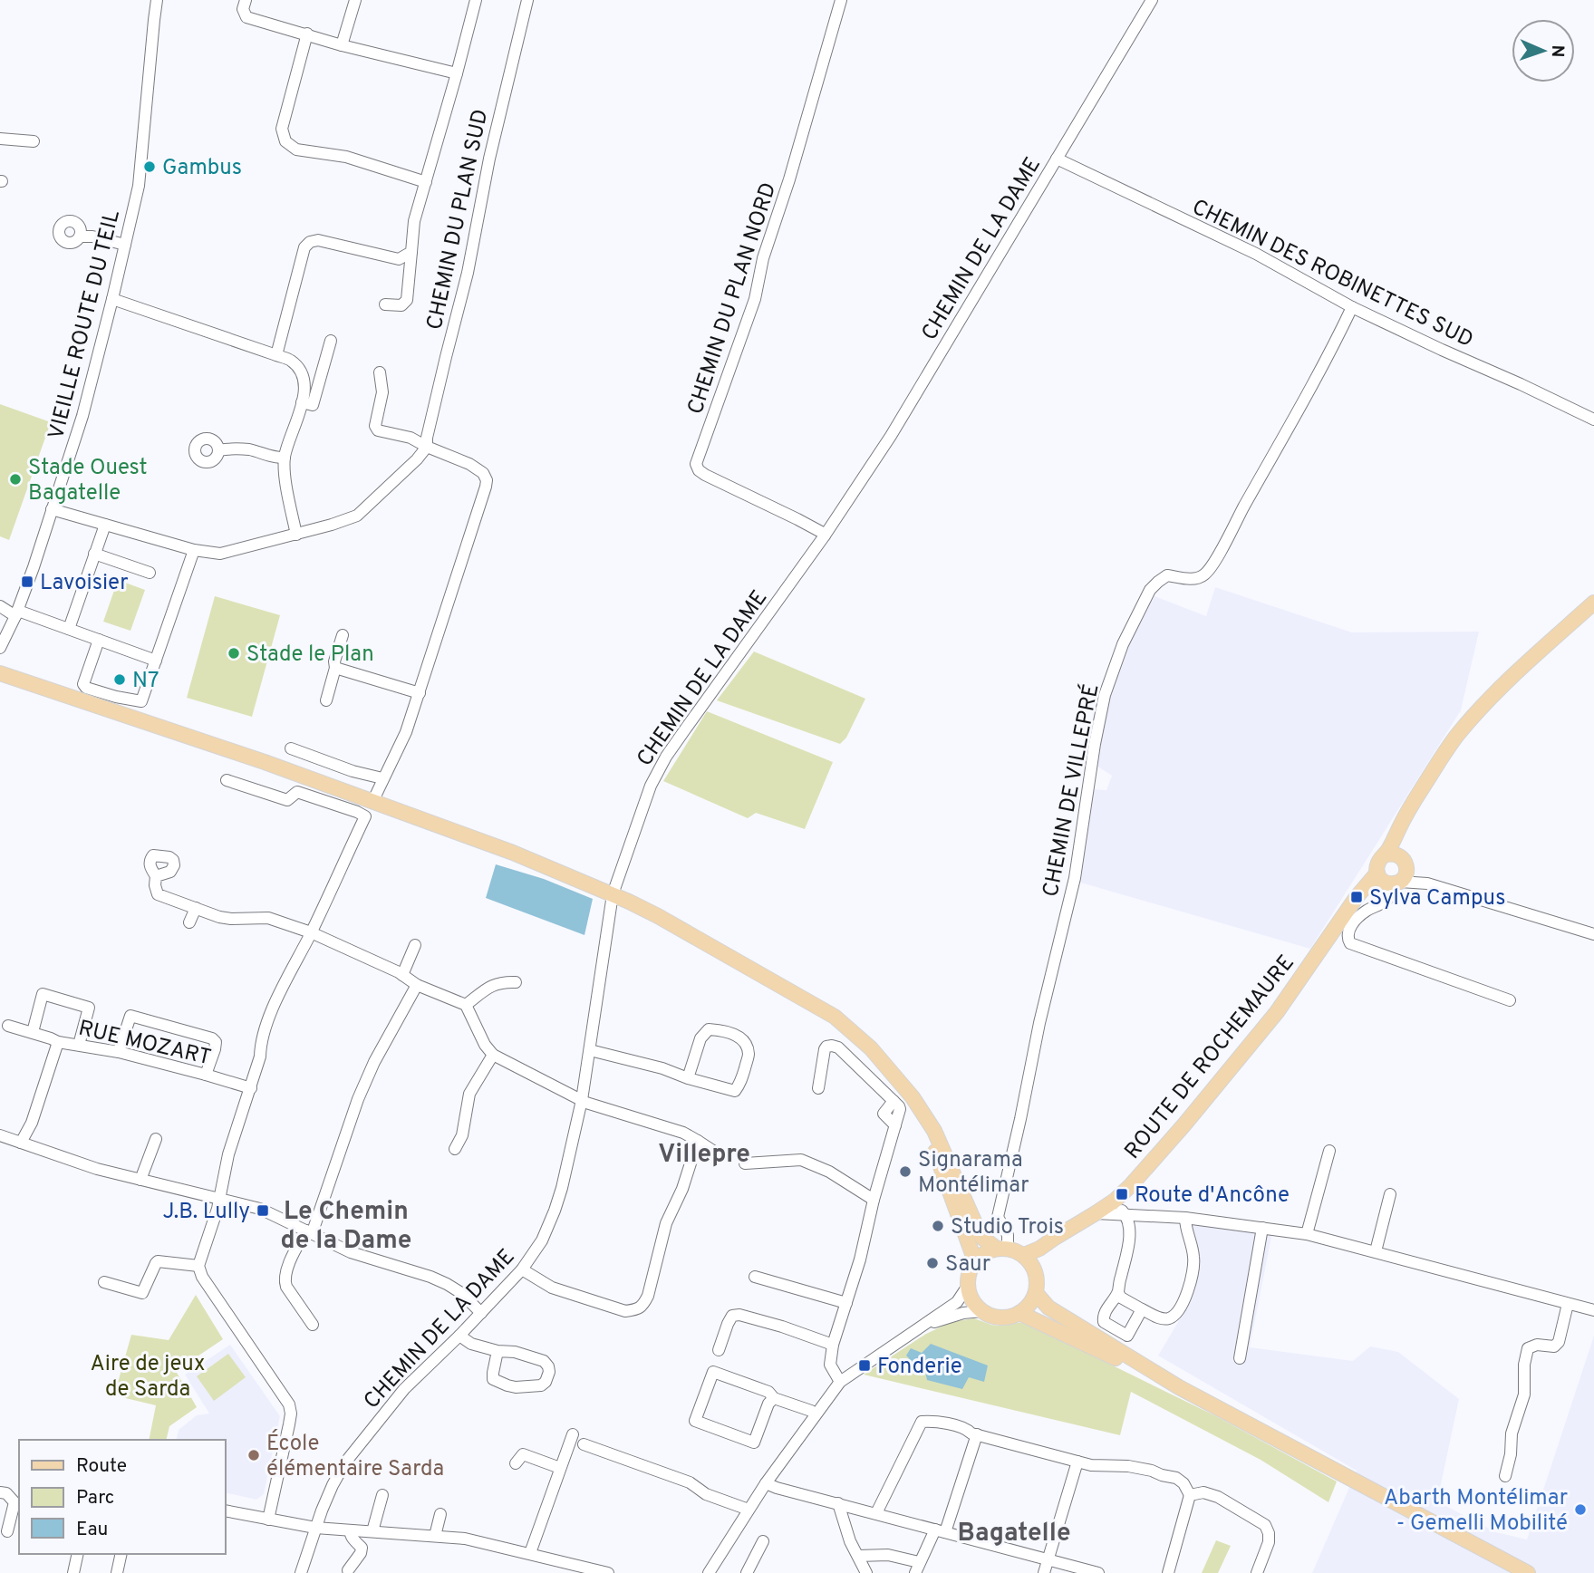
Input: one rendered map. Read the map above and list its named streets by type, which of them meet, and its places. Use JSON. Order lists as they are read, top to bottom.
{
  "streets": {
    "main road": ["ROUTE DE ROCHEMAURE"],
    "street": [
      "CHEMIN DU PLAN SUD",
      "CHEMIN DE LA DAME",
      "CHEMIN DES ROBINETTES SUD",
      "CHEMIN DU PLAN NORD",
      "VIEILLE ROUTE DU TEIL",
      "CHEMIN DE VILLEPRÉ",
      "RUE MOZART"
    ]
  },
  "crossings": [
    ["CHEMIN DU PLAN SUD", "VIEILLE ROUTE DU TEIL"],
    ["CHEMIN DE LA DAME", "CHEMIN DES ROBINETTES SUD"],
    ["CHEMIN DE LA DAME", "CHEMIN DU PLAN NORD"],
    ["CHEMIN DES ROBINETTES SUD", "CHEMIN DE VILLEPRÉ"],
    ["CHEMIN DE VILLEPRÉ", "ROUTE DE ROCHEMAURE"]
  ],
  "districts": ["Villepre", "Le Chemin de la Dame", "Bagatelle"],
  "parks": ["Aire de jeux de Sarda"],
  "places": {
    "other": [
      "Gambus",
      "Stade Ouest Bagatelle",
      "Stade le Plan",
      "N7",
      "Signarama Montélimar",
      "Studio Trois",
      "Saur",
      "École élémentaire Sarda",
      "Abarth Montélimar - Gemelli Mobilité"
    ],
    "transit": [
      "Lavoisier",
      "Sylva Campus",
      "Route d'Ancône",
      "J.B. Lully",
      "Fonderie"
    ]
  },
  "legend": ["Route", "Parc", "Eau"],
  "north": "right"
}
